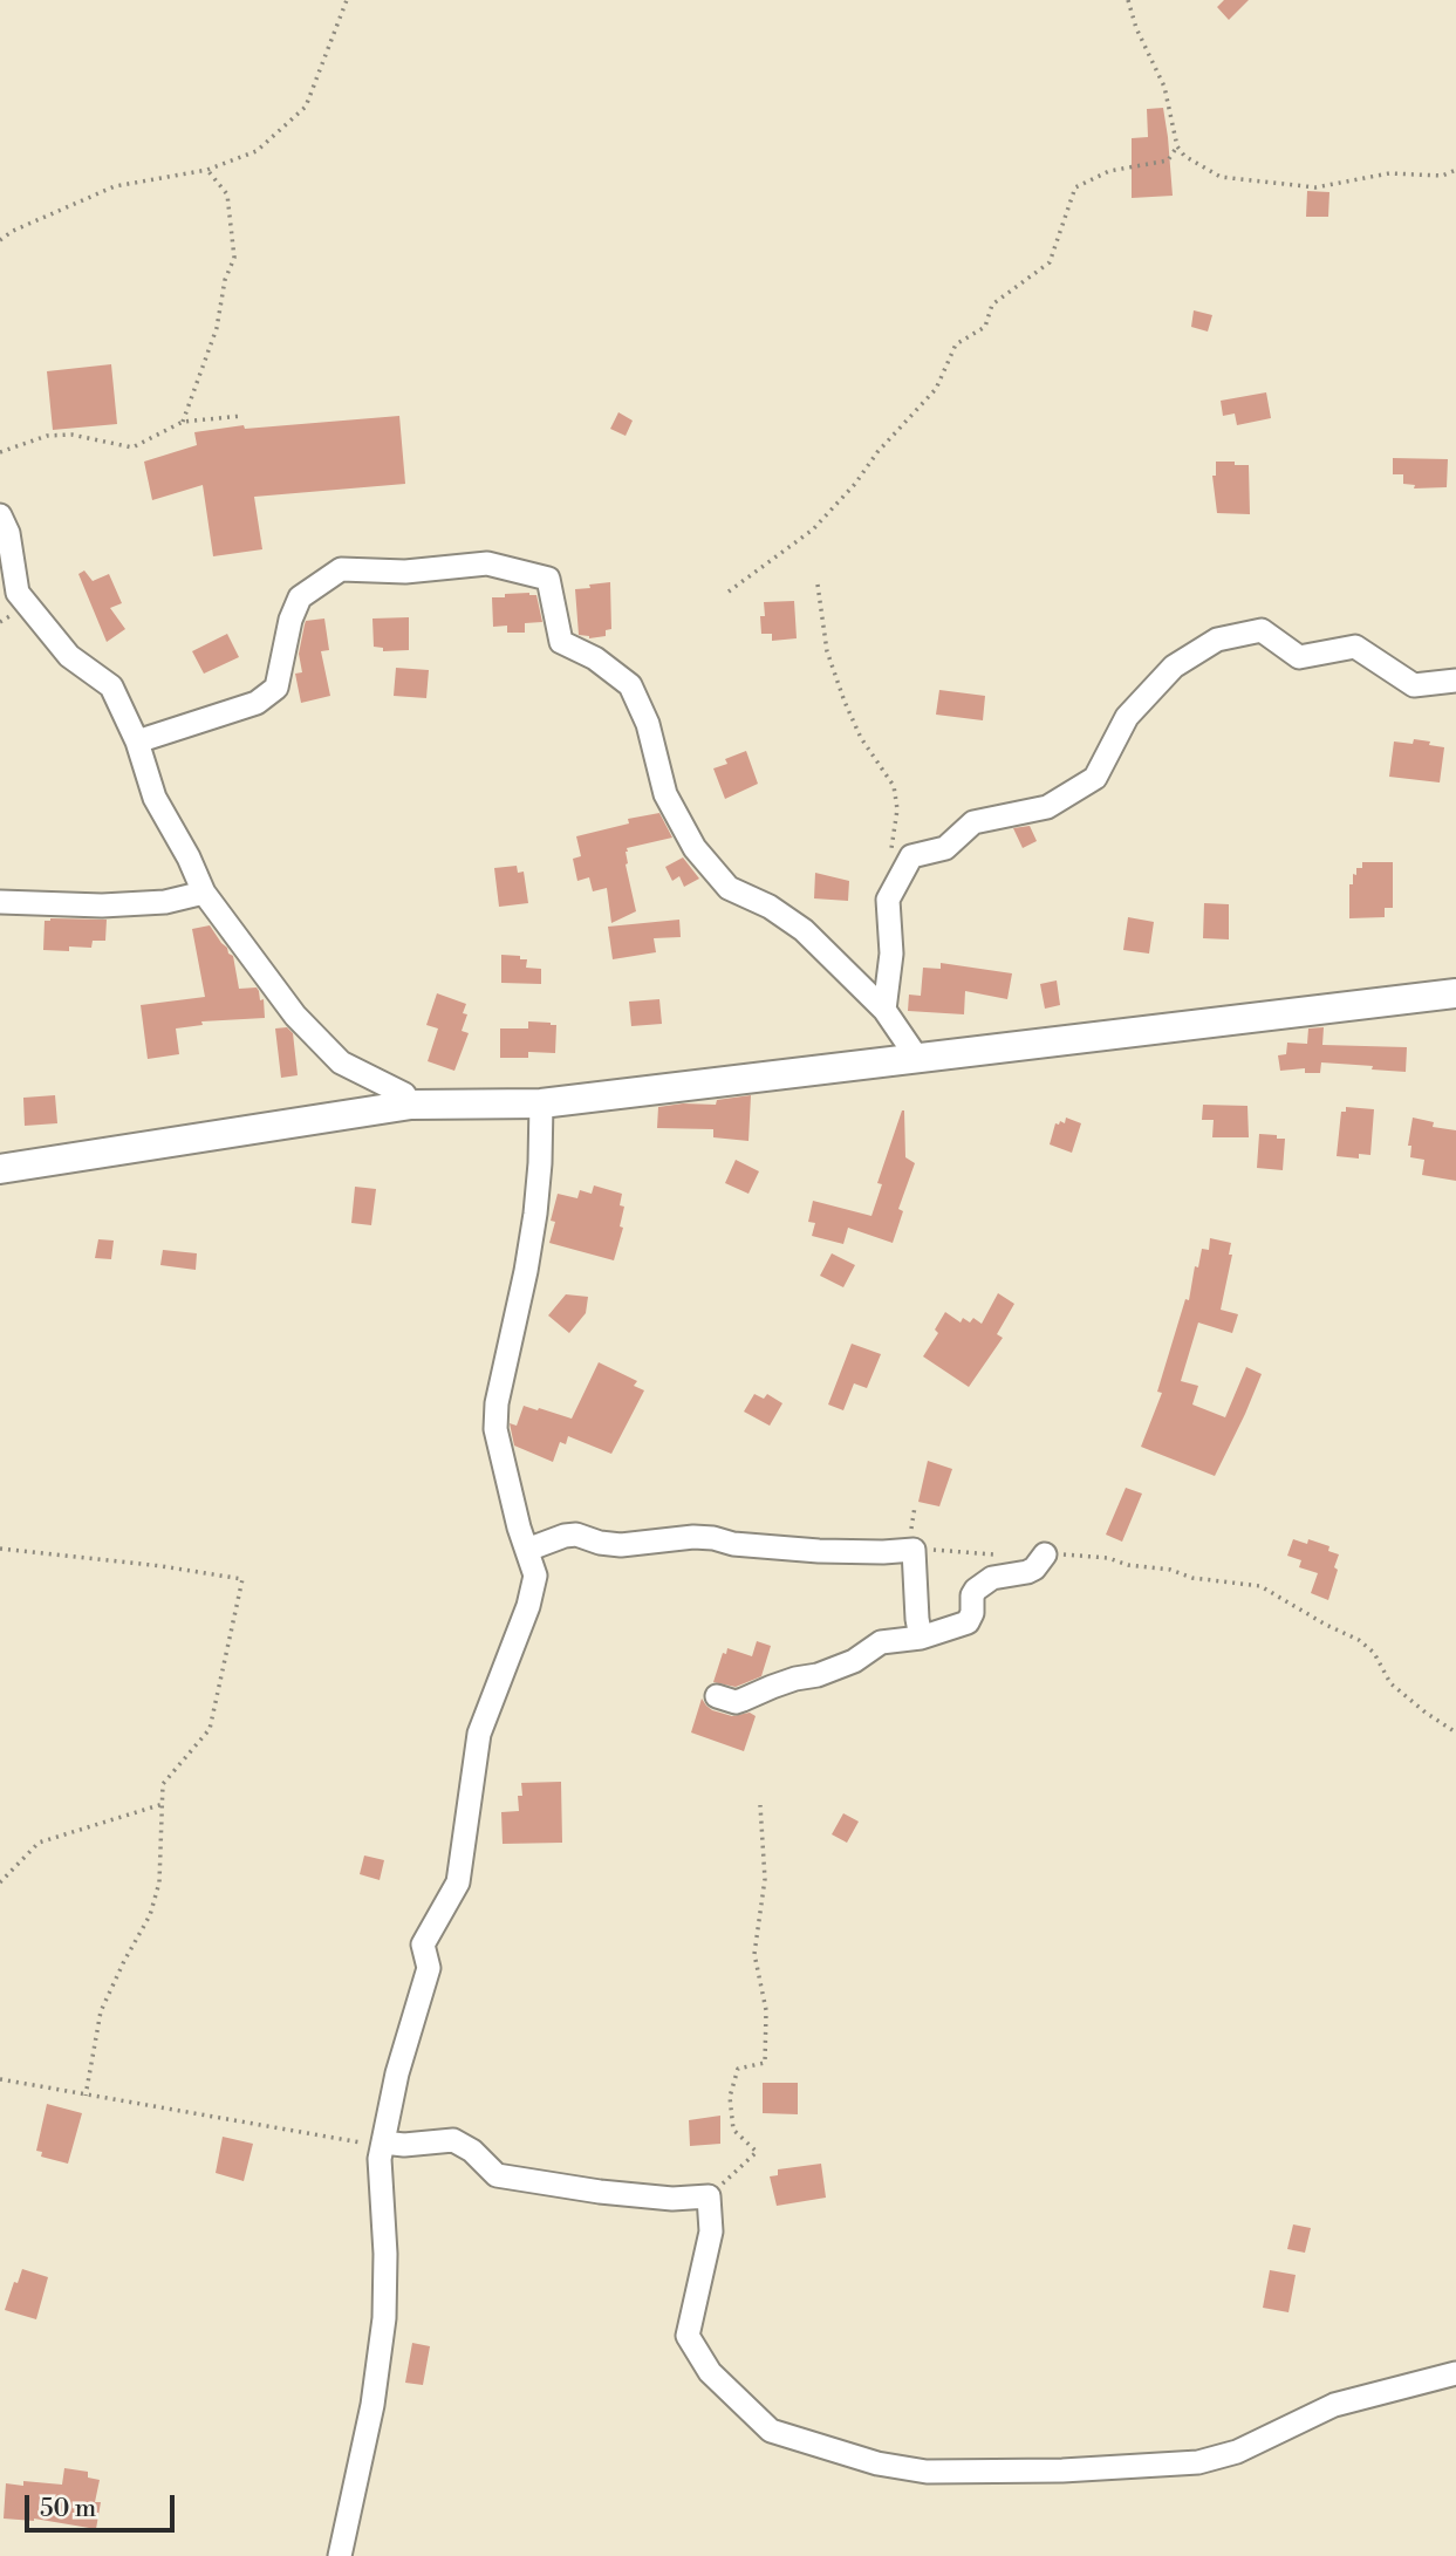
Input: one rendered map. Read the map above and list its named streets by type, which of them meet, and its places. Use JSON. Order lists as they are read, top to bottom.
{
  "scale_bar": "50 m"
}
